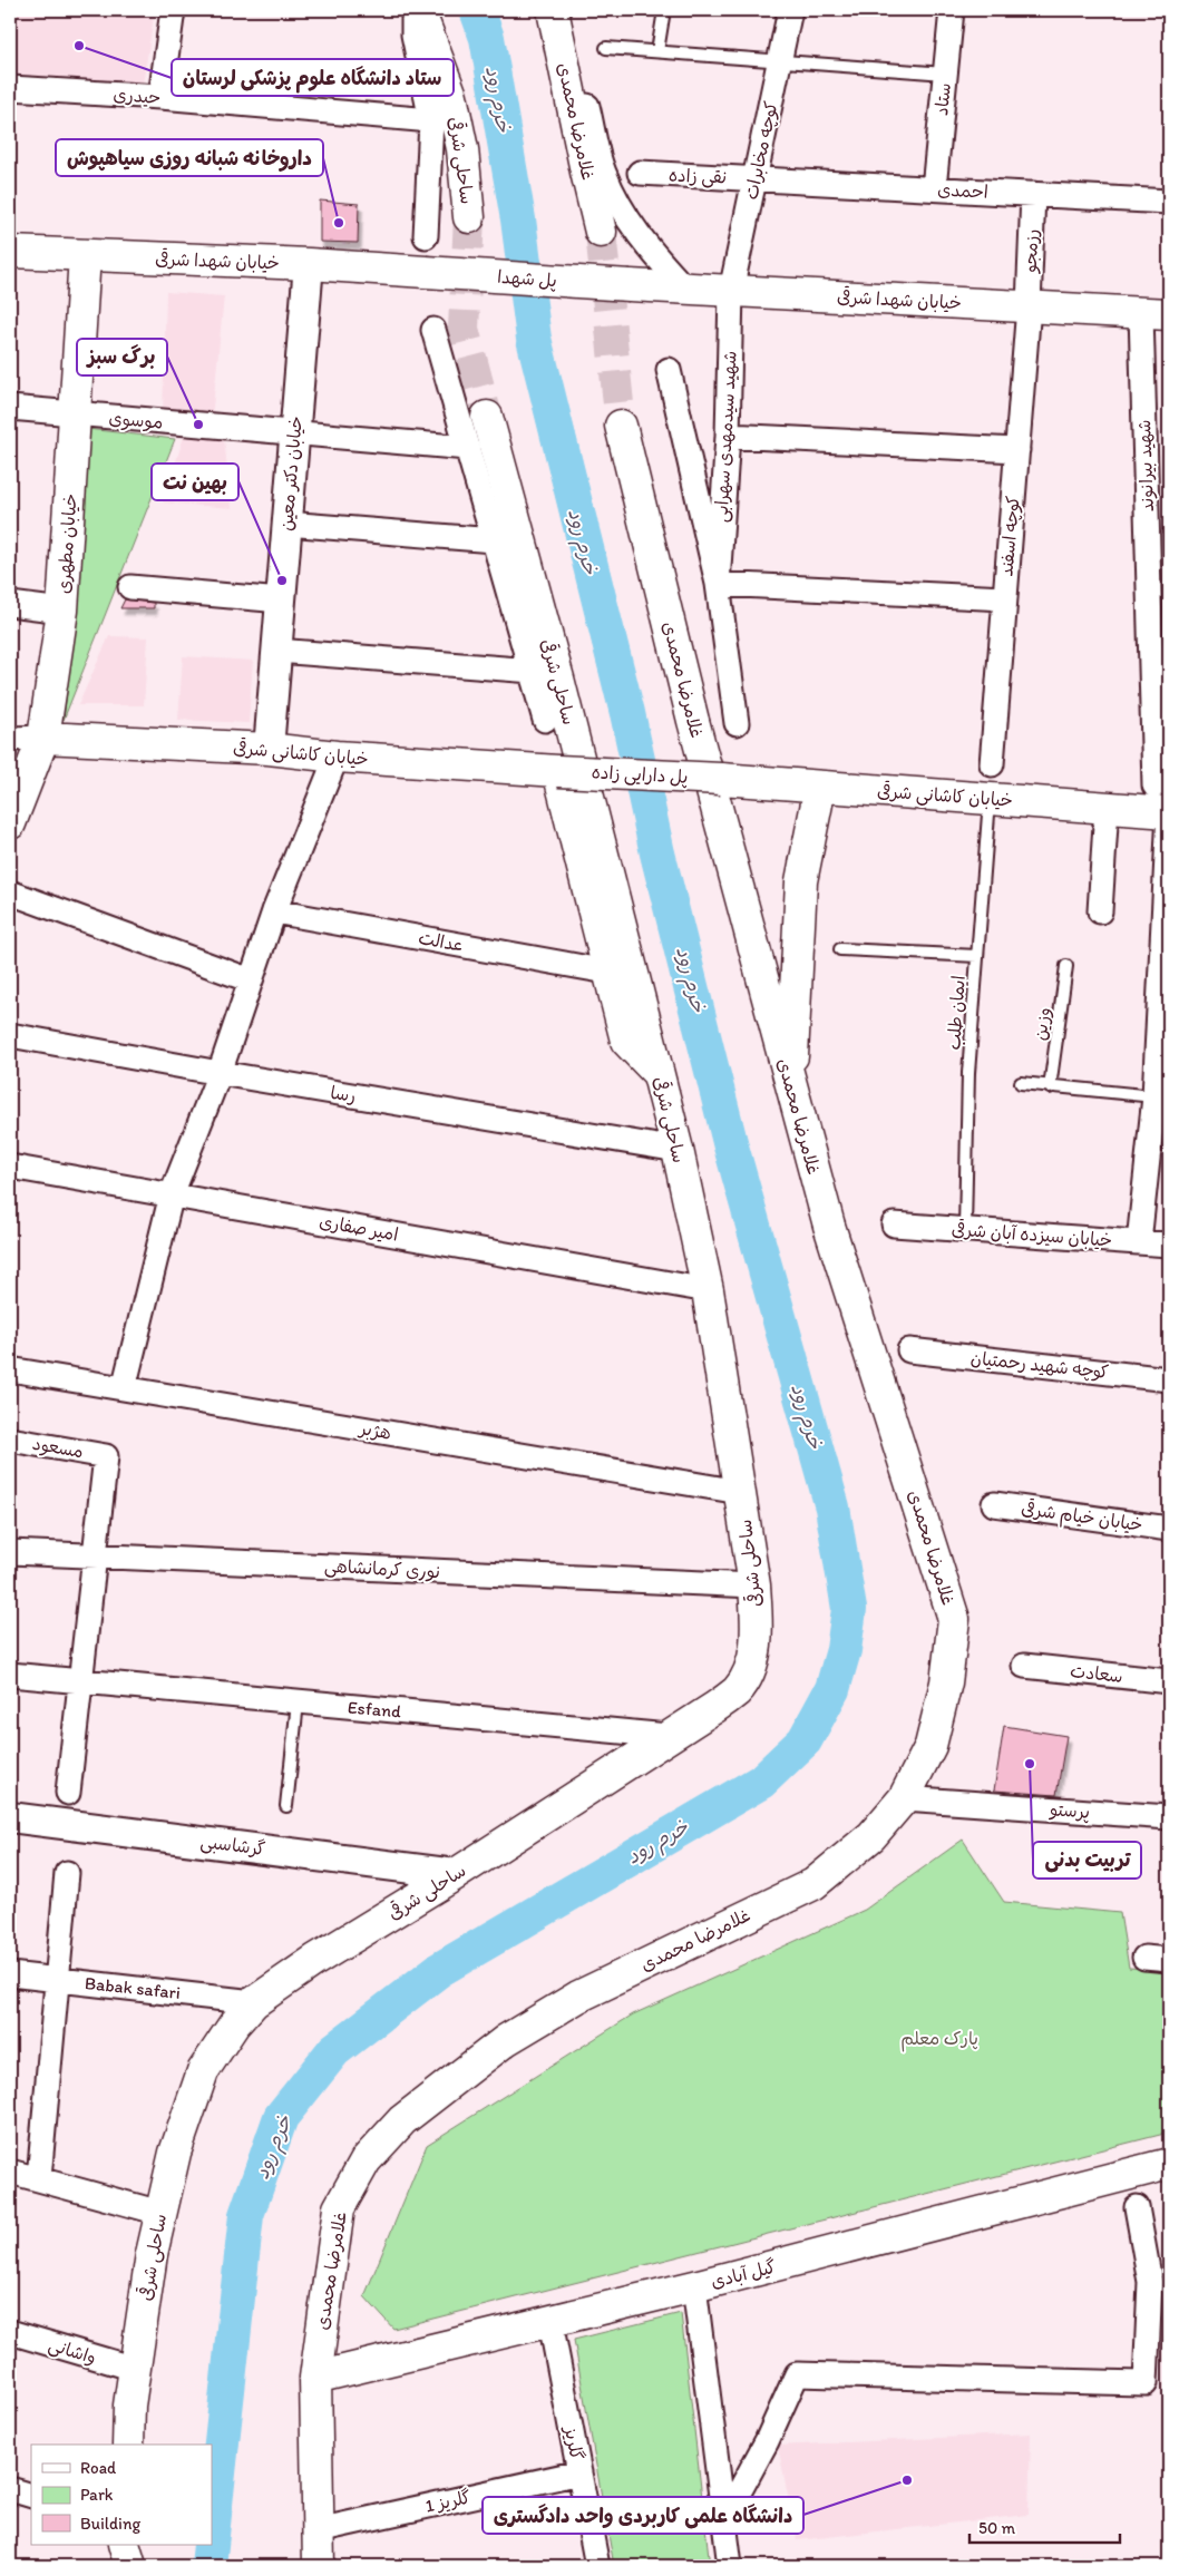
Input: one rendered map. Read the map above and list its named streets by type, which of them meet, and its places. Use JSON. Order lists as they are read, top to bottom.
{
  "streets": {
    "main road": [
      "غلامرضا محمدی",
      "ساحلی شرقی",
      "خیابان شهدا شرقی",
      "پل شهدا",
      "خیابان مطهری",
      "خیابان کاشانی شرقی",
      "پل دارایی زاده",
      "گیل آبادی"
    ],
    "street": [
      "حیدری",
      "ستاد",
      "کوچه مخابرات",
      "نقی زاده",
      "احمدی",
      "رزمجو",
      "موسوی",
      "شهید سیدمهدی سهرابی",
      "شهید بیرانوند",
      "خیابان دکتر معین",
      "کوچه اسفند",
      "عدالت",
      "رسا",
      "امیر صفاری",
      "خیابان سیزده آبان شرقی",
      "کوچه شهید رحمتیان",
      "هژبر",
      "مسعود",
      "خیابان خیام شرقی",
      "نوری کرمانشاهی",
      "سعادت",
      "Esfand",
      "پرستو",
      "گرشاسبی",
      "Babak safari",
      "واشانی",
      "گلریز",
      "گلریز 1"
    ],
    "lane": ["ایمان طلب", "وزین"]
  },
  "crossings": [
    ["ستاد", "احمدی"],
    ["غلامرضا محمدی", "پرستو"],
    ["غلامرضا محمدی", "گیل آبادی"],
    ["غلامرضا محمدی", "گلریز 1"],
    ["کوچه مخابرات", "نقی زاده"],
    ["کوچه مخابرات", "احمدی"],
    ["کوچه مخابرات", "خیابان شهدا شرقی"],
    ["کوچه مخابرات", "شهید سیدمهدی سهرابی"],
    ["ساحلی شرقی", "رسا"],
    ["ساحلی شرقی", "امیر صفاری"],
    ["ساحلی شرقی", "هژبر"],
    ["ساحلی شرقی", "نوری کرمانشاهی"],
    ["ساحلی شرقی", "Esfand"],
    ["ساحلی شرقی", "گرشاسبی"],
    ["ساحلی شرقی", "Babak safari"],
    ["ساحلی شرقی", "واشانی"],
    ["نقی زاده", "احمدی"],
    ["احمدی", "رزمجو"],
    ["رزمجو", "خیابان شهدا شرقی"],
    ["رزمجو", "کوچه اسفند"],
    ["خیابان شهدا شرقی", "پل شهدا"],
    ["خیابان شهدا شرقی", "شهید سیدمهدی سهرابی"],
    ["خیابان شهدا شرقی", "شهید بیرانوند"],
    ["خیابان شهدا شرقی", "خیابان دکتر معین"],
    ["خیابان شهدا شرقی", "کوچه اسفند"],
    ["خیابان شهدا شرقی", "خیابان مطهری"],
    ["موسوی", "خیابان دکتر معین"],
    ["موسوی", "خیابان مطهری"],
    ["خیابان دکتر معین", "خیابان کاشانی شرقی"],
    ["خیابان مطهری", "خیابان کاشانی شرقی"],
    ["خیابان کاشانی شرقی", "پل دارایی زاده"],
    ["خیابان کاشانی شرقی", "ایمان طلب"],
    ["ایمان طلب", "خیابان سیزده آبان شرقی"],
    ["مسعود", "نوری کرمانشاهی"],
    ["گیل آبادی", "گلریز"],
    ["گلریز", "گلریز 1"]
  ],
  "water": ["خرم رود"],
  "parks": ["پارک معلم"],
  "places": [
    "ستاد دانشگاه علوم پزشکی لرستان",
    "داروخانه شبانه روزی سیاهپوش",
    "برگ سبز",
    "بهین نت",
    "تربیت بدنی",
    "دانشگاه علمی کاربردی واحد دادگستری"
  ],
  "legend": ["Road", "Park", "Building"],
  "scale_bar": "50 m"
}
